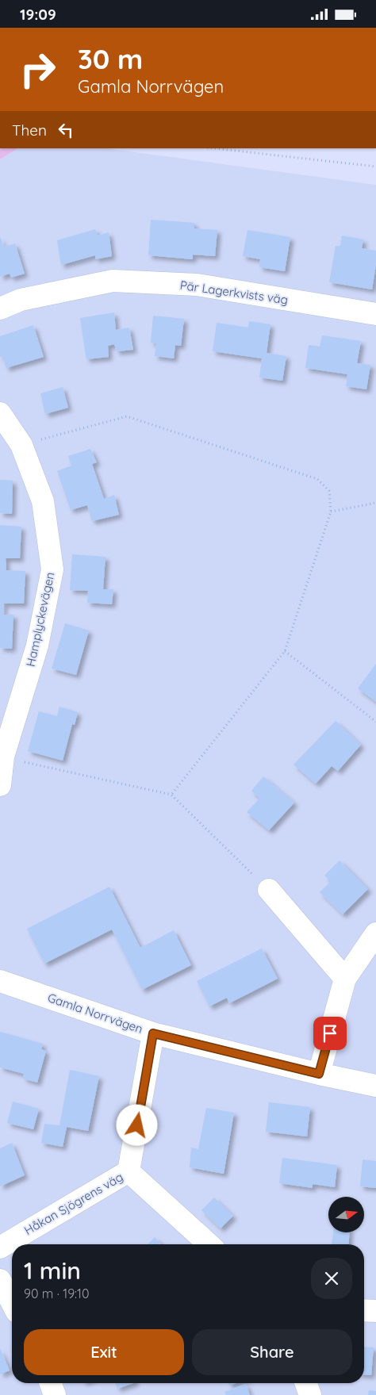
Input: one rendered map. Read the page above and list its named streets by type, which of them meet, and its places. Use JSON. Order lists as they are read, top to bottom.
{
  "streets": {
    "street": [
      "Pär Lagerkvists väg",
      "Hamplyckevägen",
      "Gamla Norrvägen",
      "Håkan Sjögrens väg"
    ]
  },
  "crossings": [
    ["Gamla Norrvägen", "Håkan Sjögrens väg"]
  ],
  "north": "right",
  "page": {
    "status": "19:09",
    "turn": ["30 m", "Gamla Norrvägen"],
    "then": "Then",
    "heading": ["1 min", "90 m · 19:10"],
    "buttons": ["Exit", "Share"]
  }
}
